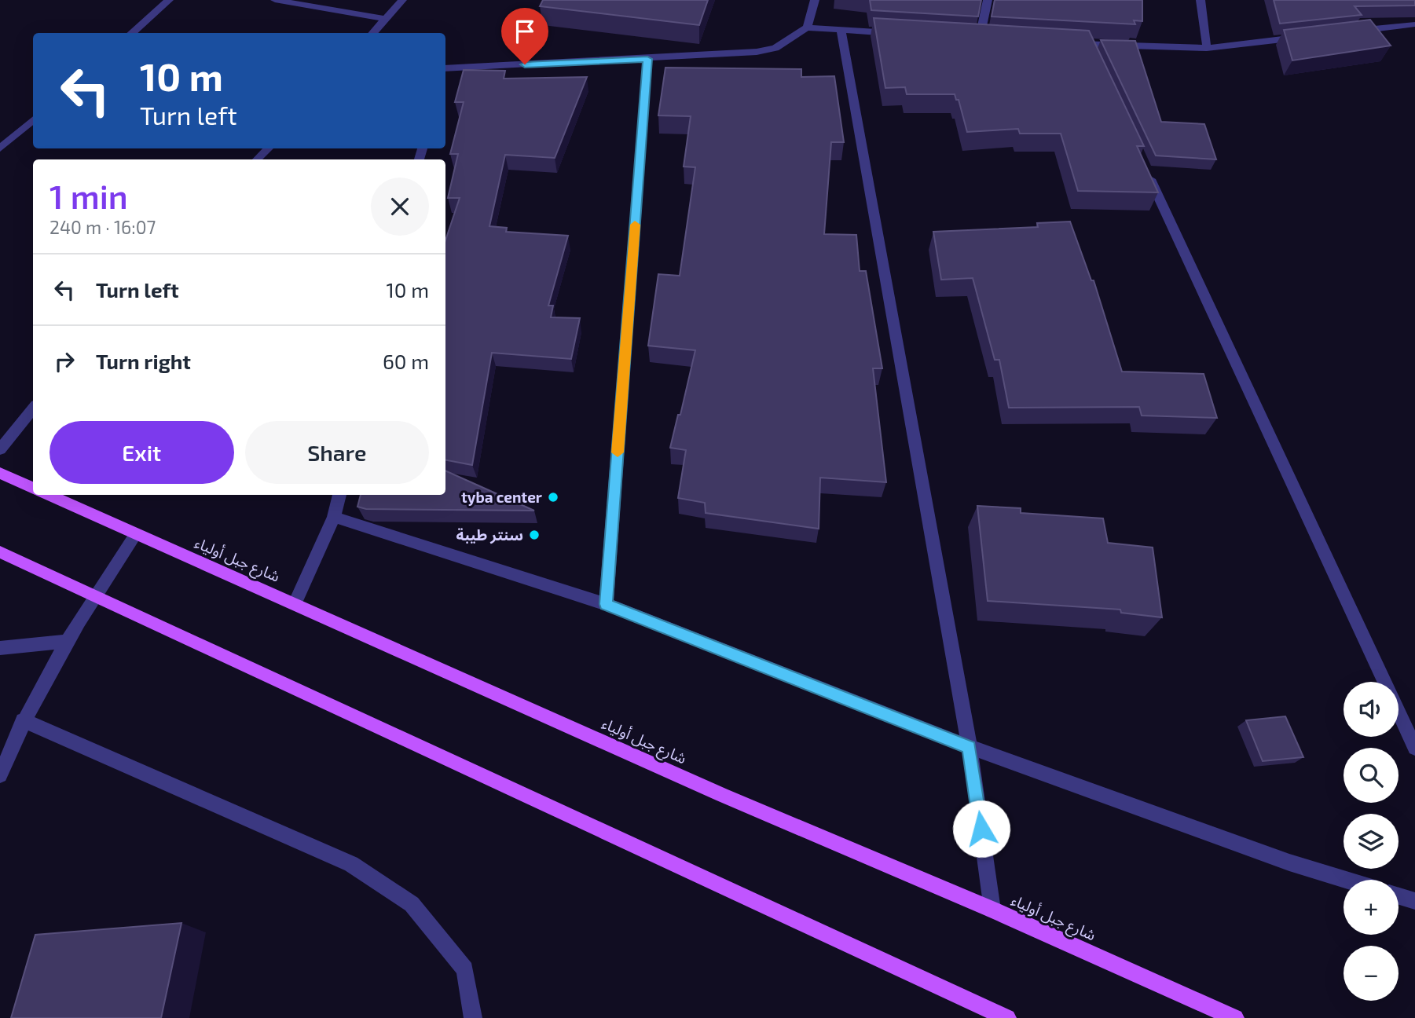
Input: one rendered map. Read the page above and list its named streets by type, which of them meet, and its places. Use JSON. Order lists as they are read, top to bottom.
{
  "streets": {
    "main road": ["شارع جبل أولياء"]
  },
  "places": ["tyba center", "سنتر طيبة"],
  "page": {
    "turn": ["10 m", "Turn left"],
    "heading": ["1 min", "240 m · 16:07"],
    "list": [
      {
        "name": "Turn left",
        "value": "10 m"
      },
      {
        "name": "Turn right",
        "value": "60 m"
      }
    ],
    "buttons": ["Exit", "Share"],
    "map_buttons": ["+", "−"]
  }
}
